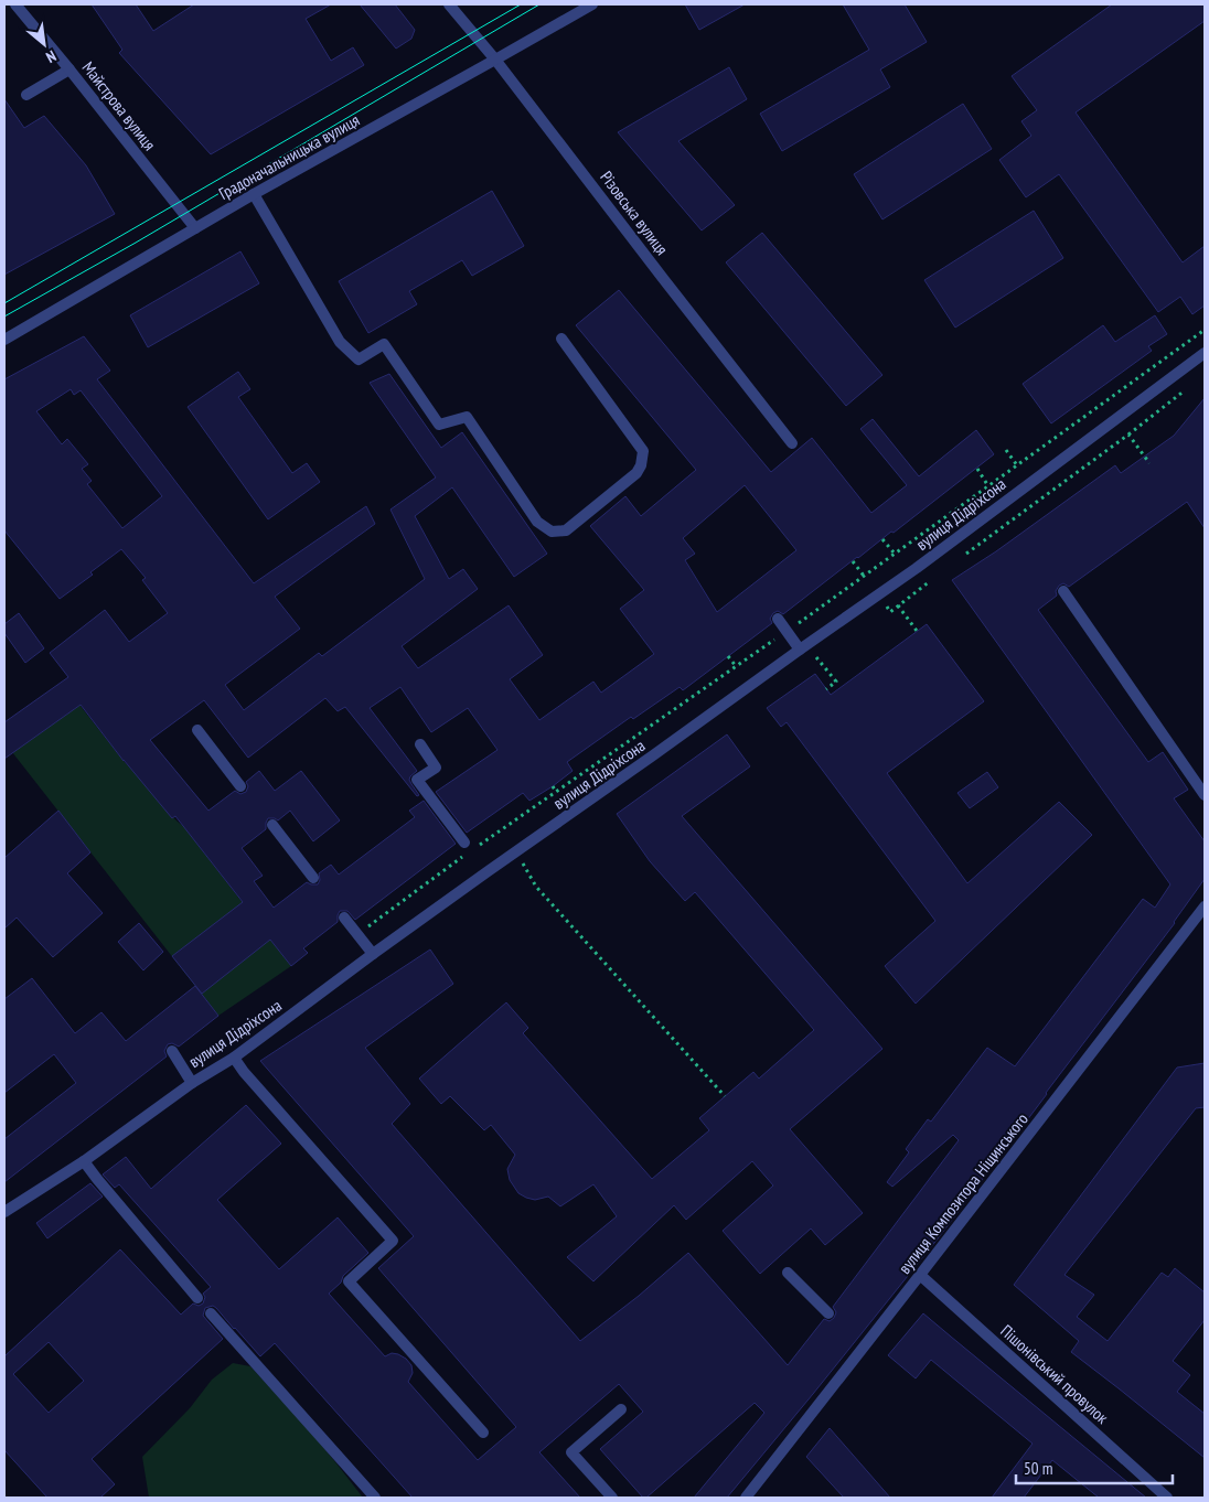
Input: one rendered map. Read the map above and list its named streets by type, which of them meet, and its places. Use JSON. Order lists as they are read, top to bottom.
{
  "streets": {
    "street": [
      "Майстрова вулиця",
      "Градоначальницька вулиця",
      "Різовська вулиця",
      "вулиця Дідріхсона",
      "вулиця Композитора Ніщинського",
      "Пішонівський провулок"
    ]
  },
  "crossings": [
    ["Майстрова вулиця", "Градоначальницька вулиця"],
    ["Градоначальницька вулиця", "Різовська вулиця"],
    ["вулиця Композитора Ніщинського", "Пішонівський провулок"]
  ],
  "scale_bar": "50 m",
  "north": "bottom right"
}
